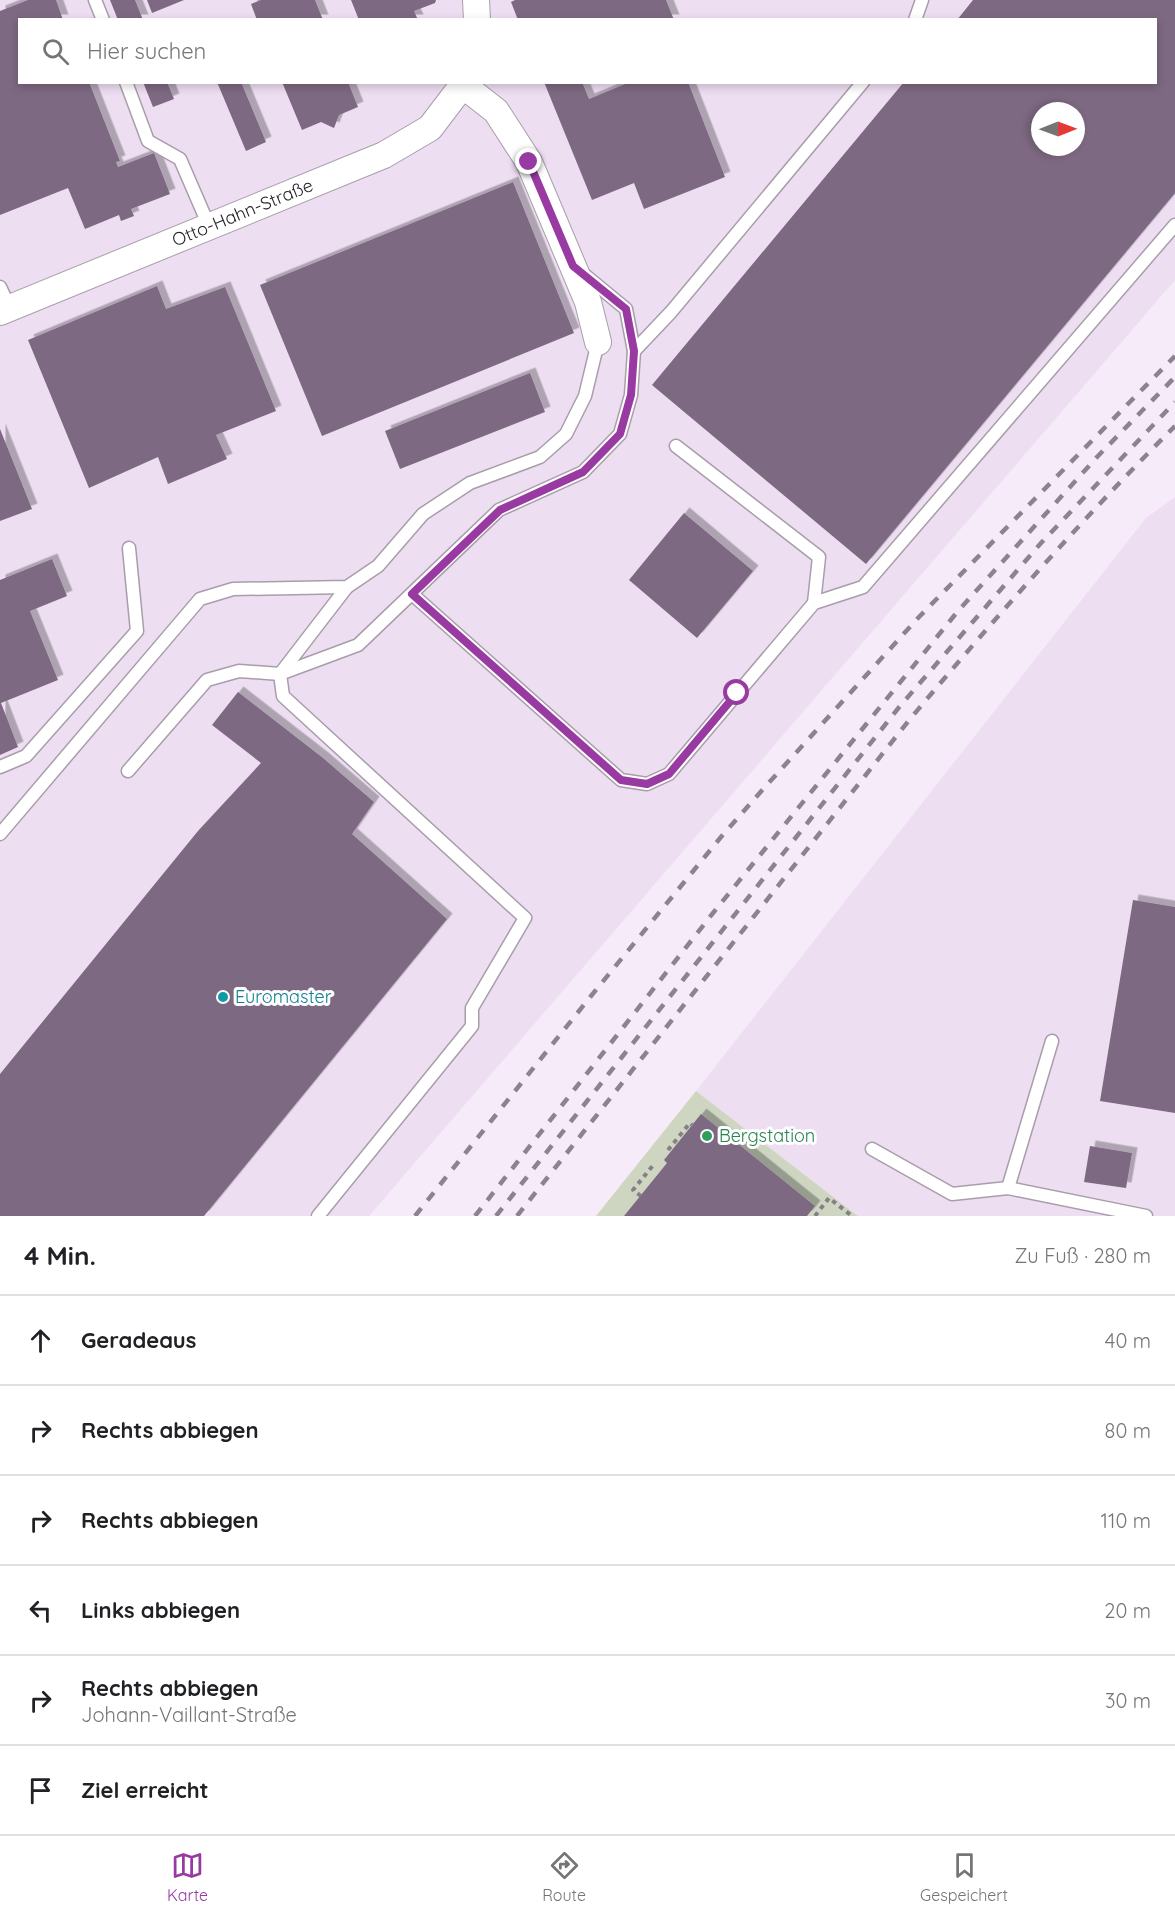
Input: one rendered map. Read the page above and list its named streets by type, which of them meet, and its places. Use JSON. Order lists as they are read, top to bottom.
{
  "streets": {
    "street": ["Otto-Hahn-Straße"]
  },
  "places": ["Euromaster", "Bergstation"],
  "north": "right",
  "page": {
    "search": "Hier suchen",
    "heading": ["4 Min.", "Zu Fuß · 280 m"],
    "list": [
      ["Geradeaus", "40 m"],
      ["Rechts abbiegen", "80 m"],
      ["Rechts abbiegen", "110 m"],
      ["Links abbiegen", "20 m"],
      ["Rechts abbiegen", "Johann-Vaillant-Straße", "30 m"],
      "Ziel erreicht"
    ],
    "nav": ["Karte", "Route", "Gespeichert"]
  }
}
